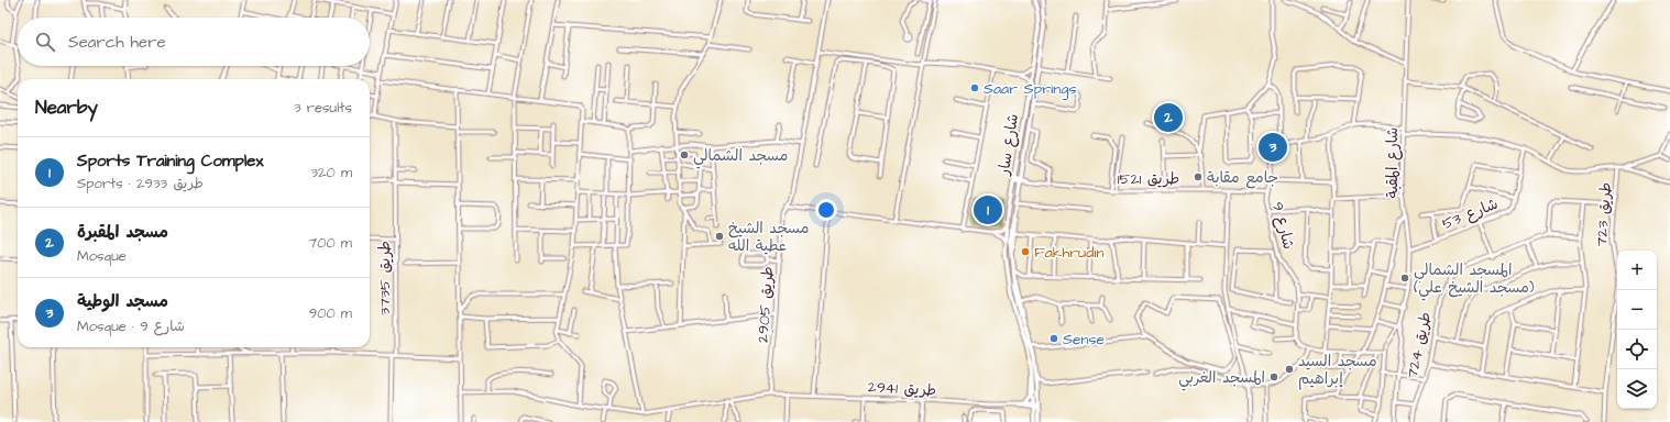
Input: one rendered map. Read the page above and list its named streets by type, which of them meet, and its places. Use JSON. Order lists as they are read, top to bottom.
{
  "streets": {
    "street": [
      "شارع سار",
      "شارع المقبة",
      "طريق 1521",
      "شارع 53",
      "طريق 723",
      "شارع 9",
      "طريق 3735",
      "طريق 2905",
      "طريق 724",
      "طريق 2941"
    ]
  },
  "crossings": [
    ["شارع سار", "طريق 1521"],
    ["شارع سار", "طريق 2941"],
    ["شارع المقبة", "شارع 53"],
    ["طريق 1521", "شارع 9"],
    ["طريق 2905", "طريق 2941"]
  ],
  "places": [
    "Saar Springs",
    "مسجد الشمالي",
    "جامع مقابة",
    "مسجد الشيخ عطية الله",
    "Fakhrudin",
    "المسجد الشمالي (مسجد الشيخ علي)",
    "Sense",
    "مسجد السيد إبراهيم",
    "المسجد الغربي"
  ],
  "page": {
    "search": "Search here",
    "heading": ["Nearby", "3 results"],
    "pins": ["2", "3", "1"],
    "list": [
      {
        "mark": "1",
        "name": "Sports Training Complex",
        "note": "Sports · طريق 2933",
        "value": "320 m"
      },
      {
        "mark": "2",
        "name": "مسجد المقبرة",
        "note": "Mosque",
        "value": "700 m"
      },
      {
        "mark": "3",
        "name": "مسجد الوطية",
        "note": "Mosque · شارع 9",
        "value": "900 m"
      }
    ],
    "map_buttons": ["+", "−"]
  }
}
